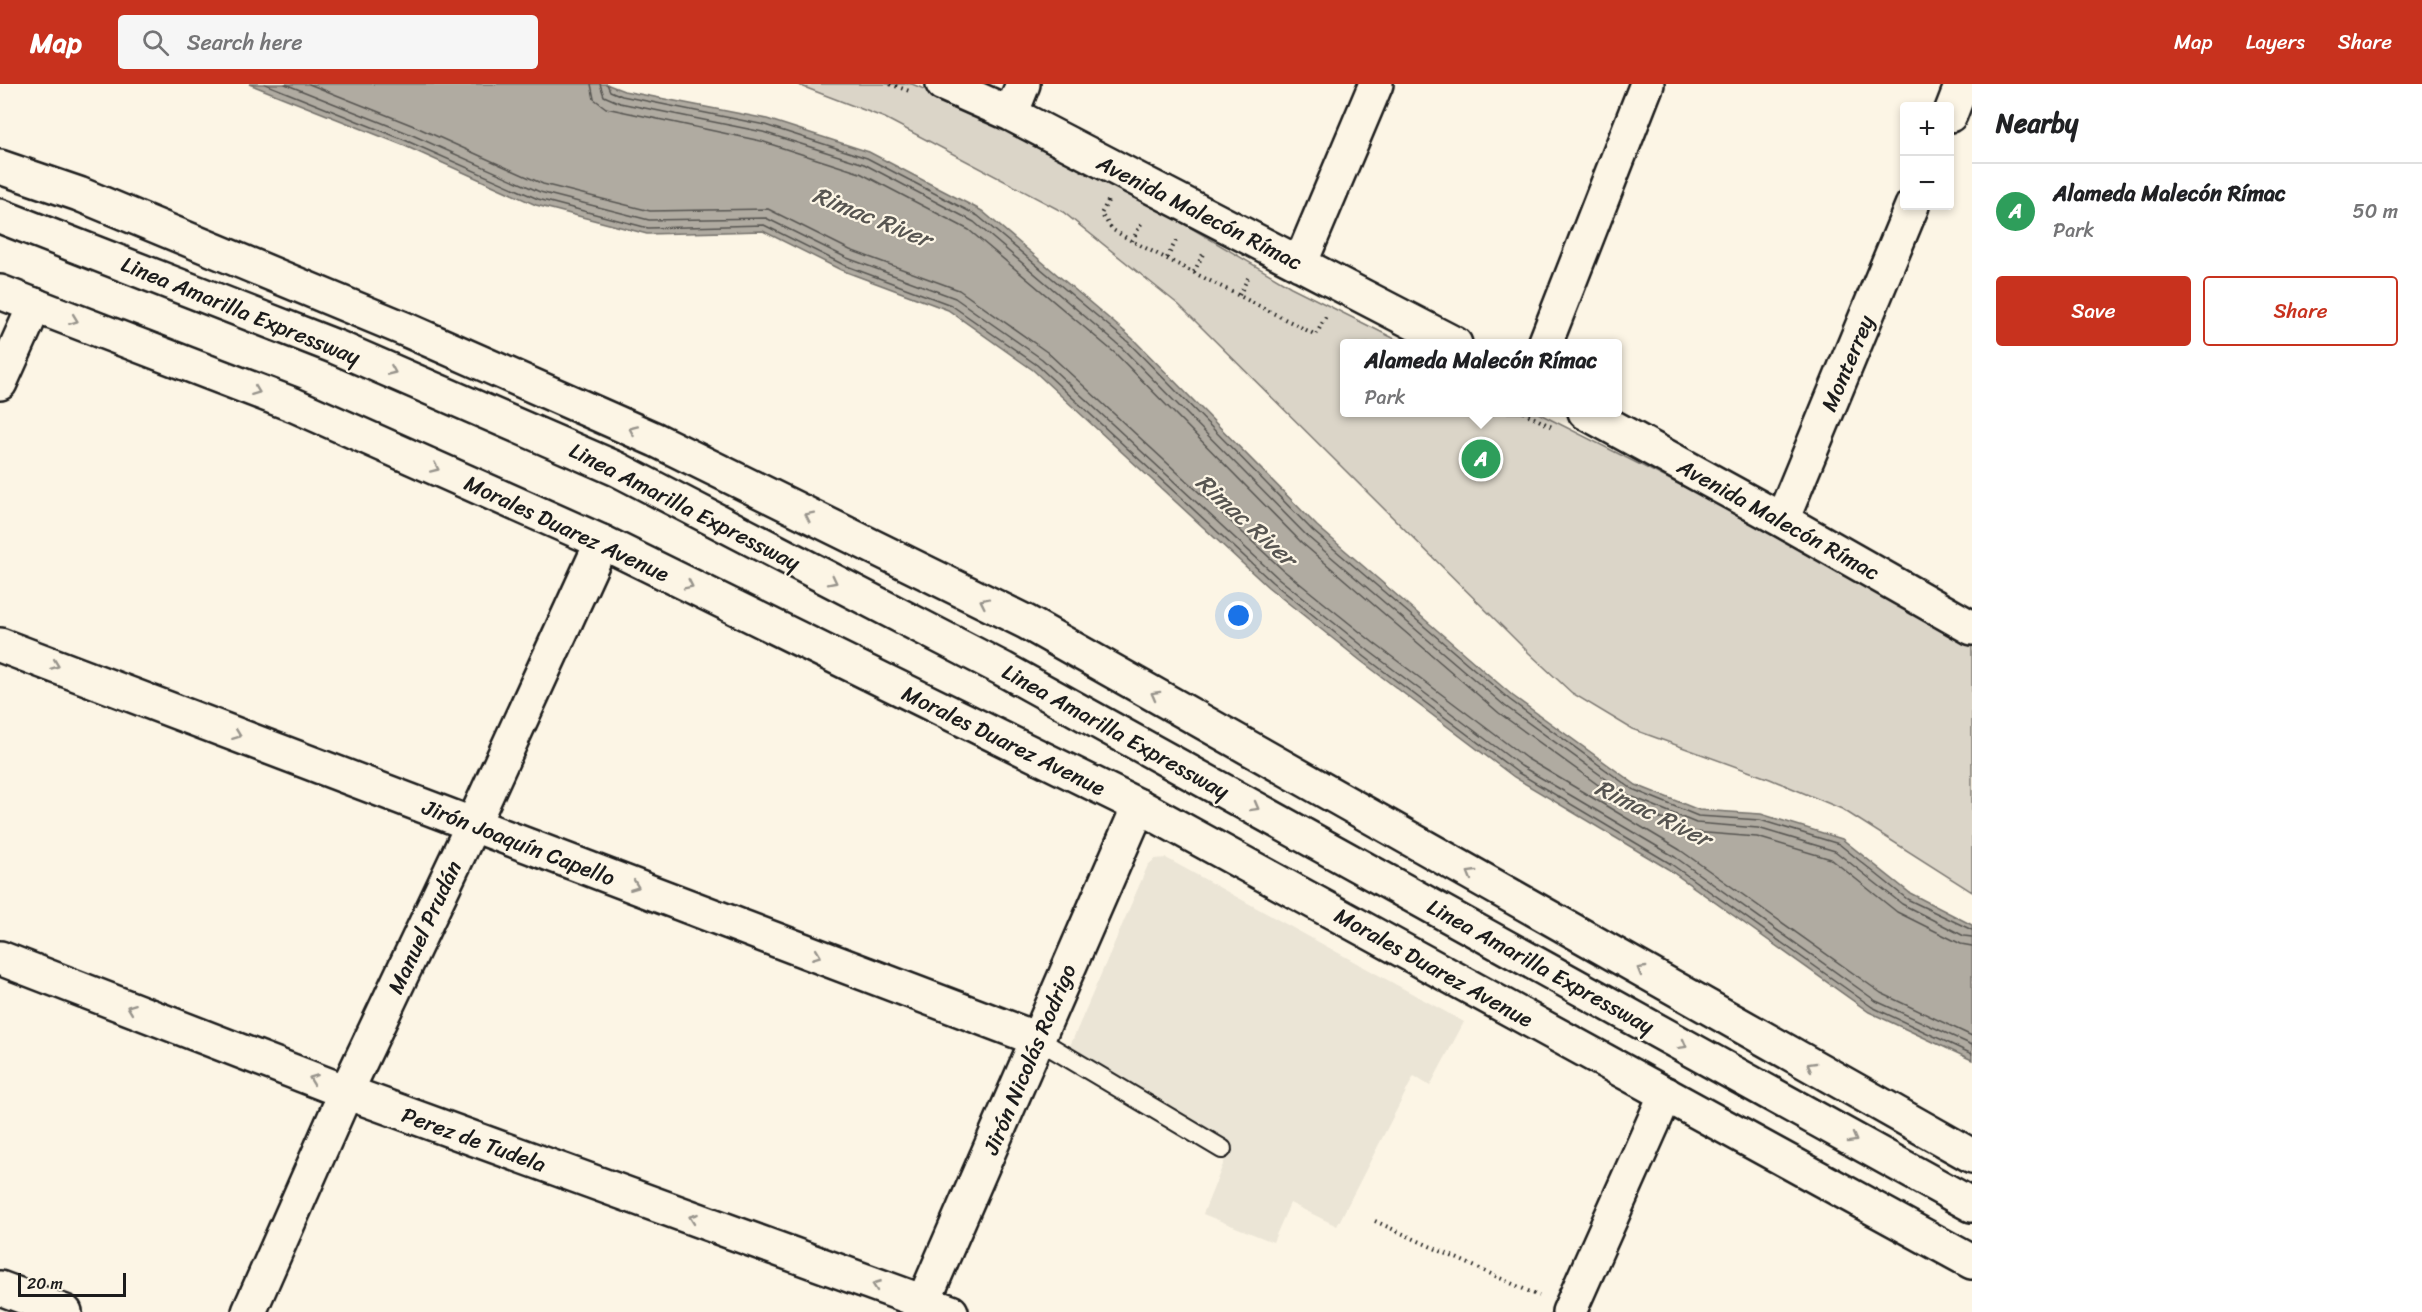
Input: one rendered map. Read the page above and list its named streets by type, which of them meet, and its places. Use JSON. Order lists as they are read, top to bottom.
{
  "streets": {
    "main road": [
      "Avenida Malecón Rímac",
      "Linea Amarilla Expressway",
      "Monterrey",
      "Morales Duarez Avenue",
      "Jirón Joaquín Capello",
      "Manuel Prudán",
      "Jirón Nicolás Rodrigo",
      "Perez de Tudela"
    ]
  },
  "crossings": [
    ["Avenida Malecón Rímac", "Monterrey"],
    ["Morales Duarez Avenue", "Manuel Prudán"],
    ["Morales Duarez Avenue", "Jirón Nicolás Rodrigo"],
    ["Jirón Joaquín Capello", "Manuel Prudán"],
    ["Jirón Joaquín Capello", "Jirón Nicolás Rodrigo"],
    ["Manuel Prudán", "Perez de Tudela"],
    ["Jirón Nicolás Rodrigo", "Perez de Tudela"]
  ],
  "one_way": ["Morales Duarez Avenue", "Jirón Joaquín Capello", "Perez de Tudela"],
  "water": ["Rimac River"],
  "scale_bar": "20 m",
  "page": {
    "header": "Map",
    "search": "Search here",
    "nav": ["Map", "Layers", "Share"],
    "heading": "Nearby",
    "map_buttons": ["+", "−"],
    "list": [
      {
        "mark": "A",
        "name": "Alameda Malecón Rímac",
        "note": "Park",
        "value": "50 m"
      }
    ],
    "buttons": ["Save", "Share"],
    "popup": ["Alameda Malecón Rímac", "Park"],
    "pins": "A",
    "scale": "20 m"
  }
}
